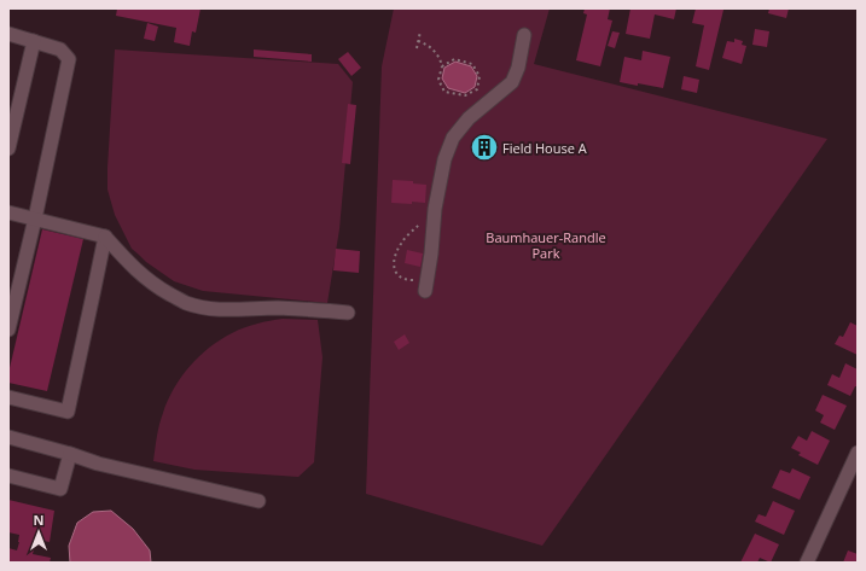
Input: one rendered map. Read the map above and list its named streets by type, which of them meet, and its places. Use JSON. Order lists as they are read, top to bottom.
{
  "parks": ["Baumhauer-Randle Park"],
  "places": {
    "building": ["Field House A"]
  },
  "north": "top"
}
